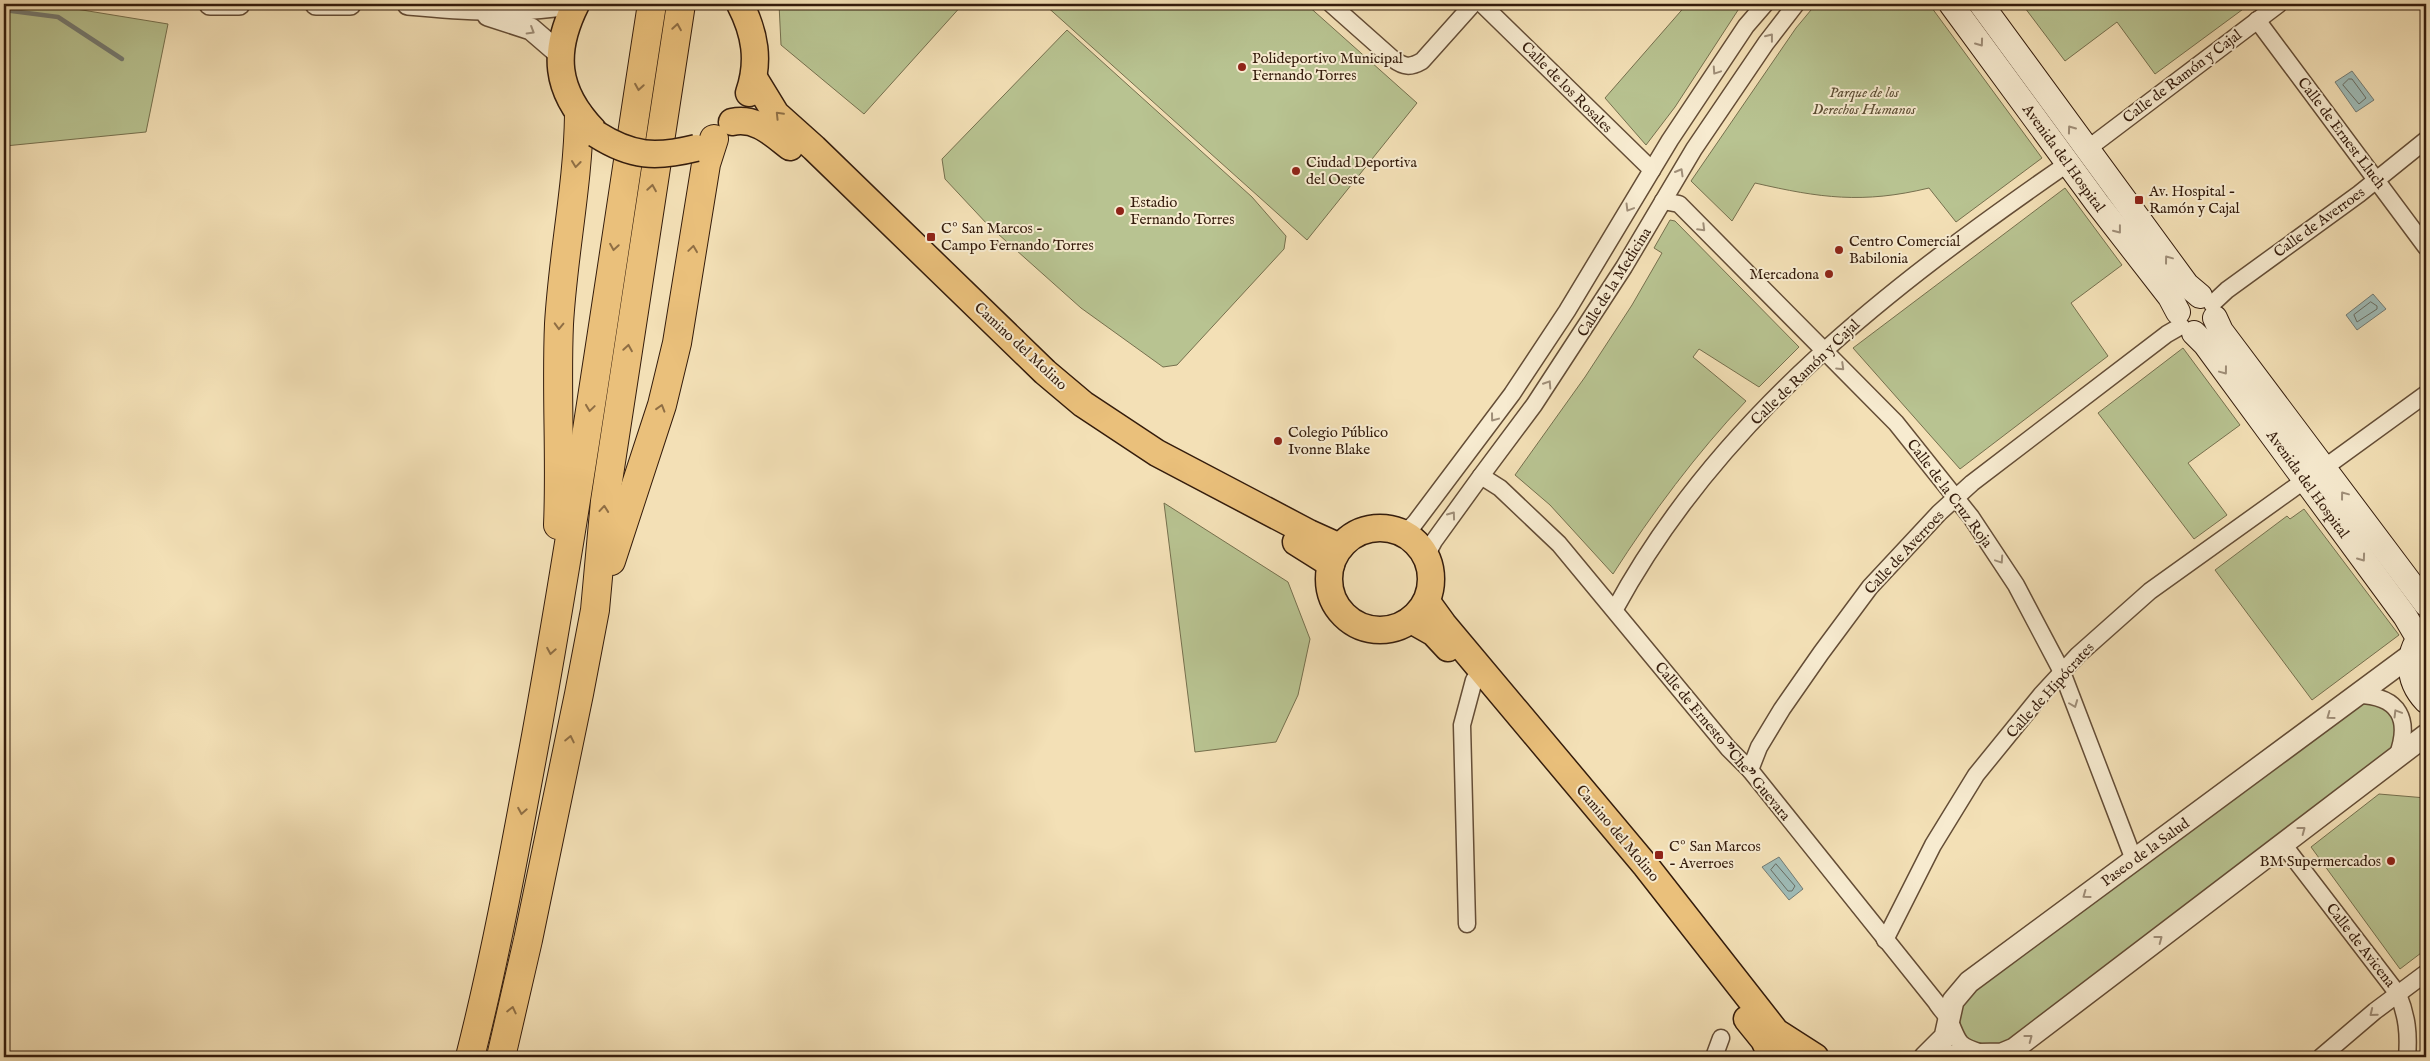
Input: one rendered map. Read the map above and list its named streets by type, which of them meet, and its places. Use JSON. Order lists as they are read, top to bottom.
{
  "streets": {
    "main road": ["Avenida del Hospital", "Camino del Molino"],
    "street": [
      "Calle de Ramón y Cajal",
      "Calle de los Rosales",
      "Calle de Ernest Lluch",
      "Calle de Averroes",
      "Calle de la Medicina",
      "Calle de la Cruz Roja",
      "Calle de Hipócrates",
      "Calle de Ernesto \"Che\" Guevara",
      "Paseo de la Salud",
      "Calle de Avicena"
    ]
  },
  "crossings": [
    ["Calle de Ramón y Cajal", "Calle de Ernest Lluch"],
    ["Calle de Ramón y Cajal", "Avenida del Hospital"],
    ["Calle de Ramón y Cajal", "Calle de la Cruz Roja"],
    ["Calle de Ramón y Cajal", "Calle de Ernesto \"Che\" Guevara"],
    ["Calle de Ernest Lluch", "Calle de Averroes"],
    ["Avenida del Hospital", "Calle de Averroes"],
    ["Avenida del Hospital", "Calle de Hipócrates"],
    ["Avenida del Hospital", "Paseo de la Salud"],
    ["Calle de Averroes", "Calle de la Cruz Roja"],
    ["Calle de Averroes", "Calle de Ernesto \"Che\" Guevara"],
    ["Calle de la Medicina", "Camino del Molino"],
    ["Calle de la Medicina", "Calle de la Cruz Roja"],
    ["Calle de la Medicina", "Calle de Ernesto \"Che\" Guevara"],
    ["Calle de la Cruz Roja", "Calle de Hipócrates"],
    ["Calle de la Cruz Roja", "Paseo de la Salud"],
    ["Calle de Hipócrates", "Calle de Ernesto \"Che\" Guevara"],
    ["Calle de Ernesto \"Che\" Guevara", "Paseo de la Salud"]
  ],
  "one_way": ["Calle de la Cruz Roja"],
  "parks": ["Parque de los Derechos Humanos"],
  "places": {
    "other": [
      "Polideportivo Municipal Fernando Torres",
      "Ciudad Deportiva del Oeste",
      "Estadio Fernando Torres",
      "Centro Comercial Babilonia",
      "Mercadona",
      "Colegio Público Ivonne Blake",
      "BM Supermercados"
    ],
    "transit": ["Av. Hospital - Ramón y Cajal", "Cº San Marcos - Campo Fernando Torres", "Cº San Marcos - Averroes"]
  }
}
